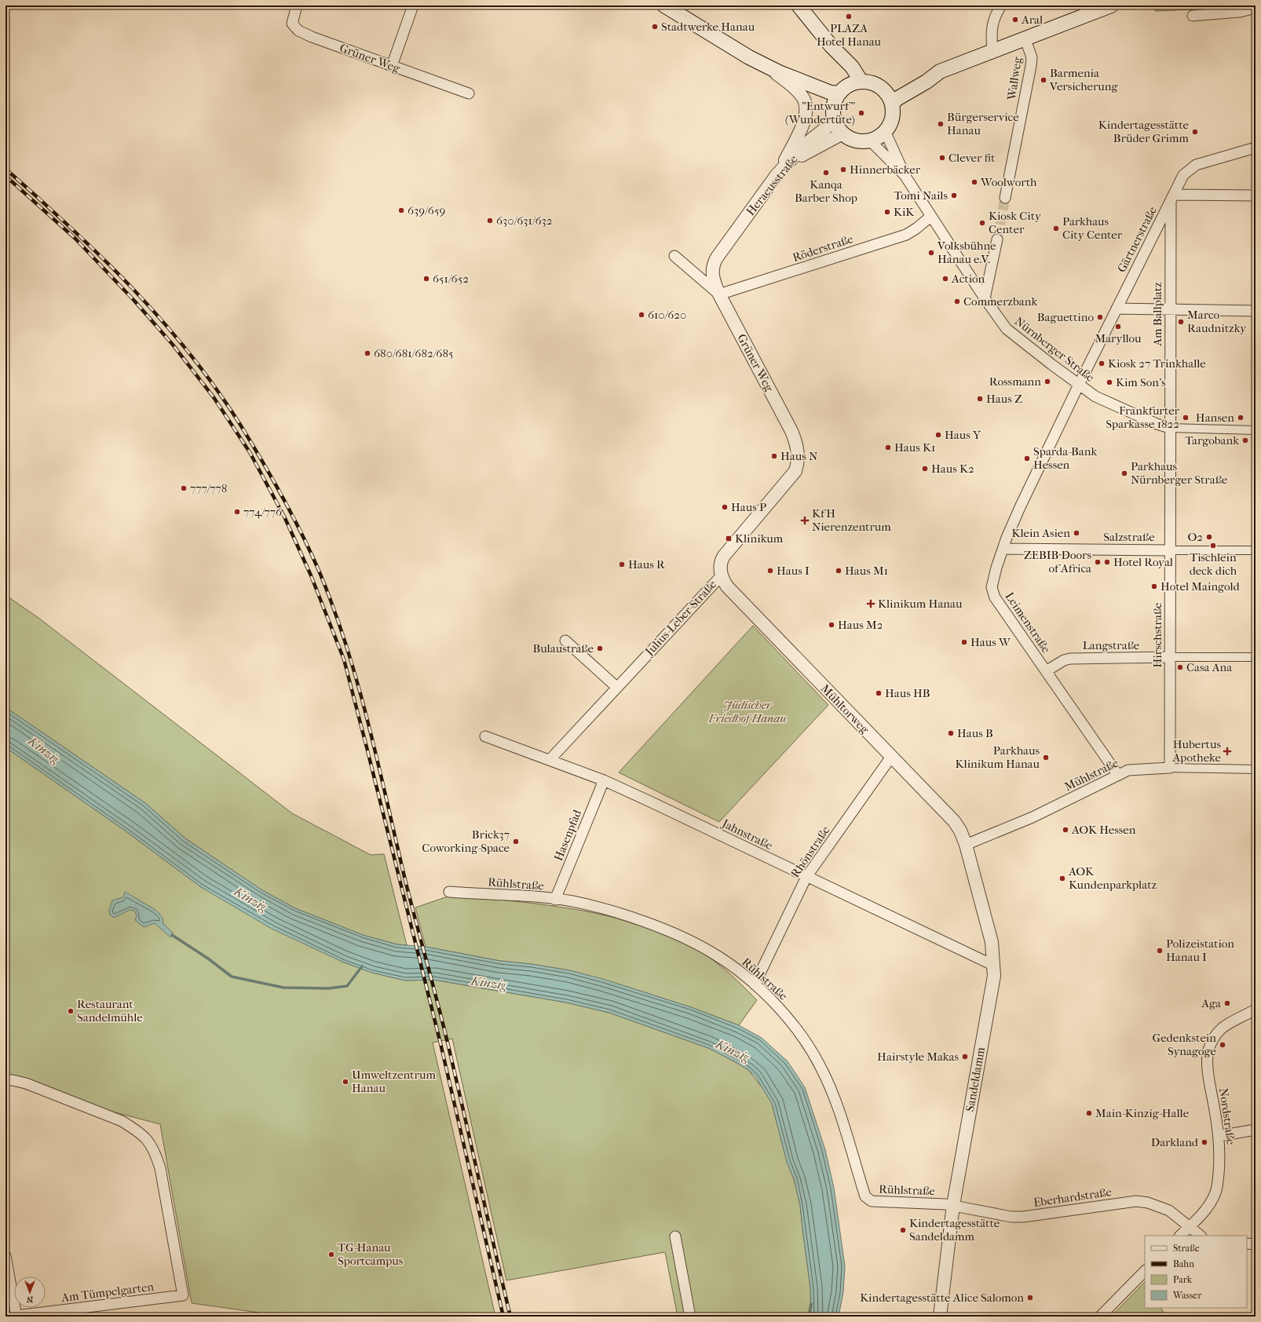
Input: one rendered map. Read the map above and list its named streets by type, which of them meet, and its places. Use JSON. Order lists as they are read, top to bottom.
{
  "streets": {
    "street": [
      "Grüner Weg",
      "Wallweg",
      "Heraeusstraße",
      "Gärtnerstraße",
      "Röderstraße",
      "Am Ballplatz",
      "Nürnberger Straße",
      "Salzstraße",
      "Julius-Leber-Straße",
      "Leimenstraße",
      "Hirschstraße",
      "Langstraße",
      "Mühltorweg",
      "Mühlstraße",
      "Jahnstraße",
      "Hasenpfad",
      "Rhönstraße",
      "Rühlstraße",
      "Sandeldamm",
      "Nordstraße",
      "Eberhardstraße",
      "Am Tümpelgarten"
    ]
  },
  "crossings": [
    ["Grüner Weg", "Heraeusstraße"],
    ["Grüner Weg", "Röderstraße"],
    ["Grüner Weg", "Julius-Leber-Straße"],
    ["Heraeusstraße", "Nürnberger Straße"],
    ["Gärtnerstraße", "Am Ballplatz"],
    ["Gärtnerstraße", "Nürnberger Straße"],
    ["Gärtnerstraße", "Leimenstraße"],
    ["Röderstraße", "Nürnberger Straße"],
    ["Am Ballplatz", "Nürnberger Straße"],
    ["Am Ballplatz", "Hirschstraße"],
    ["Nürnberger Straße", "Leimenstraße"],
    ["Nürnberger Straße", "Hirschstraße"],
    ["Salzstraße", "Leimenstraße"],
    ["Salzstraße", "Hirschstraße"],
    ["Julius-Leber-Straße", "Mühltorweg"],
    ["Julius-Leber-Straße", "Jahnstraße"],
    ["Leimenstraße", "Langstraße"],
    ["Leimenstraße", "Mühlstraße"],
    ["Hirschstraße", "Langstraße"],
    ["Hirschstraße", "Mühlstraße"],
    ["Mühltorweg", "Mühlstraße"],
    ["Mühltorweg", "Rhönstraße"],
    ["Mühltorweg", "Sandeldamm"],
    ["Mühlstraße", "Sandeldamm"],
    ["Jahnstraße", "Hasenpfad"],
    ["Jahnstraße", "Rhönstraße"],
    ["Jahnstraße", "Sandeldamm"],
    ["Hasenpfad", "Rühlstraße"],
    ["Rhönstraße", "Rühlstraße"],
    ["Rühlstraße", "Sandeldamm"],
    ["Rühlstraße", "Eberhardstraße"],
    ["Sandeldamm", "Eberhardstraße"],
    ["Nordstraße", "Eberhardstraße"]
  ],
  "water": ["Kinzig"],
  "parks": ["Jüdischer Friedhof Hanau"],
  "places": {
    "other": [
      "PLAZA Hotel Hanau",
      "Aral",
      "Stadtwerke Hanau",
      "Barmenia Versicherung",
      "\"Entwurf\" (Wundertüte)",
      "Bürgerservice Hanau",
      "Kindertagesstätte Brüder Grimm",
      "Clever fit",
      "Hinnerbäcker",
      "Kanqa Barber Shop",
      "Woolworth",
      "Tomi Nails",
      "639/659",
      "KiK",
      "630/631/632",
      "Kiosk City Center",
      "Parkhaus City Center",
      "Volksbühne Hanau e.V.",
      "651/652",
      "Action",
      "Commerzbank",
      "610/620",
      "Baguettino",
      "Marco Raudnitzky",
      "Maryllou",
      "680/681/682/685",
      "Kiosk 27 Trinkhalle",
      "Rossmann",
      "Kim Son's",
      "Haus Z",
      "Frankfurter Sparkasse 1822",
      "Hansen",
      "Haus Y",
      "Targobank",
      "Haus K1",
      "Haus N",
      "Sparda-Bank Hessen",
      "Haus K2",
      "Parkhaus Nürnberger Straße",
      "777/778",
      "Haus P",
      "774/776",
      "Klein Asien",
      "O2",
      "Tischlein deck dich",
      "ZEBIB Doors of Africa",
      "Hotel Royal",
      "Haus R",
      "Haus I",
      "Haus M1",
      "Hotel Maingold",
      "Haus M2",
      "Haus W",
      "Bulaustraße",
      "Casa Ana",
      "Haus HB",
      "Haus B",
      "Parkhaus Klinikum Hanau",
      "AOK Hessen",
      "Brick37 Coworking-Space",
      "AOK Kundenparkplatz",
      "Polizeistation Hanau I",
      "Aga",
      "Restaurant Sandelmühle",
      "Gedenkstein Synagoge",
      "Hairstyle Makas",
      "Umweltzentrum Hanau",
      "Main-Kinzig-Halle",
      "Darkland",
      "Kindertagesstätte Sandeldamm",
      "TG-Hanau Sportcampus",
      "Kindertagesstätte Alice Salomon"
    ],
    "health": ["KfH Nierenzentrum", "Klinikum Hanau", "Hubertus Apotheke"],
    "transit": ["Klinikum"]
  },
  "legend": [
    "Straße",
    "Bahn",
    "Park",
    "Wasser"
  ],
  "north": "bottom"
}
